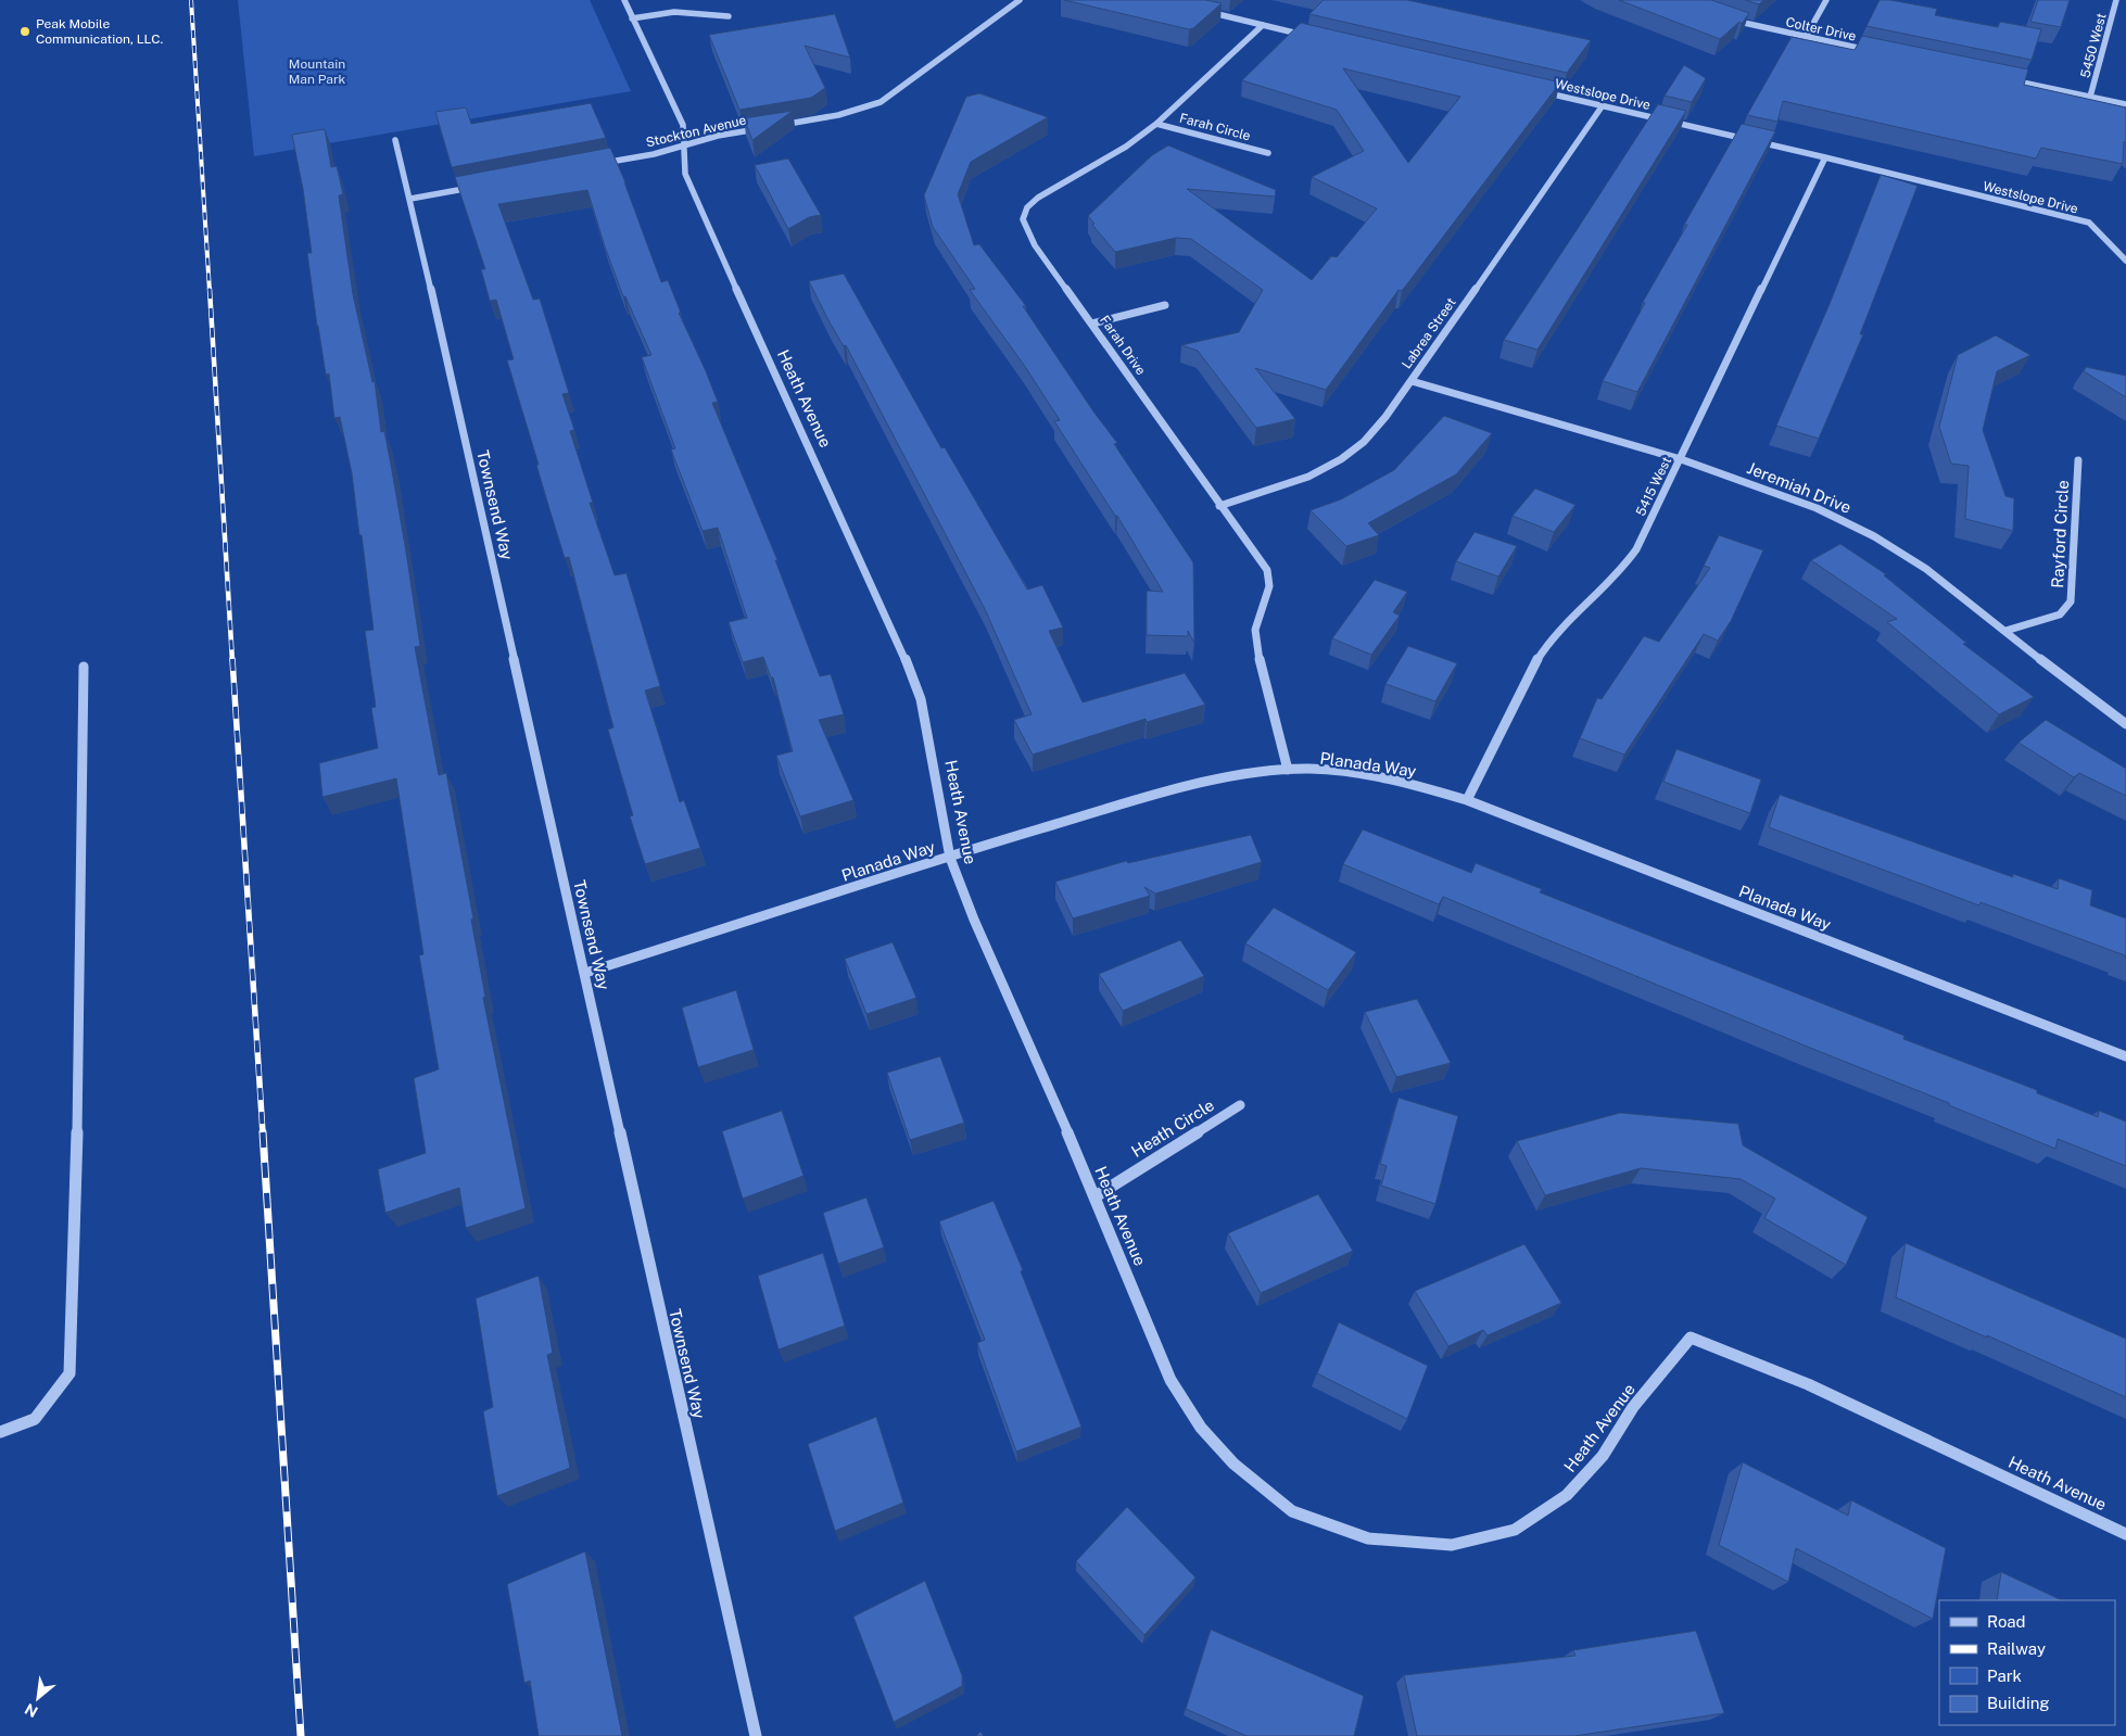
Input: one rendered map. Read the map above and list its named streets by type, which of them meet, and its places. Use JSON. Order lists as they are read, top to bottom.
{
  "streets": {
    "street": [
      "Colter Drive",
      "5450 West",
      "Westslope Drive",
      "Farah Circle",
      "Stockton Avenue",
      "Labrea Street",
      "Farah Drive",
      "Heath Avenue",
      "5415 West",
      "Jeremiah Drive",
      "Townsend Way",
      "Rayford Circle",
      "Planada Way",
      "Heath Circle"
    ]
  },
  "crossings": [
    ["Westslope Drive", "Labrea Street"],
    ["Westslope Drive", "5415 West"],
    ["Farah Circle", "Farah Drive"],
    ["Stockton Avenue", "Heath Avenue"],
    ["Labrea Street", "Farah Drive"],
    ["Labrea Street", "Jeremiah Drive"],
    ["Farah Drive", "Planada Way"],
    ["Heath Avenue", "Planada Way"],
    ["Heath Avenue", "Heath Circle"],
    ["5415 West", "Jeremiah Drive"],
    ["5415 West", "Planada Way"],
    ["Jeremiah Drive", "Rayford Circle"],
    ["Townsend Way", "Planada Way"]
  ],
  "parks": ["Mountain Man Park"],
  "places": ["Peak Mobile Communication, LLC."],
  "legend": [
    "Road",
    "Railway",
    "Park",
    "Building"
  ],
  "north": "bottom left"
}
